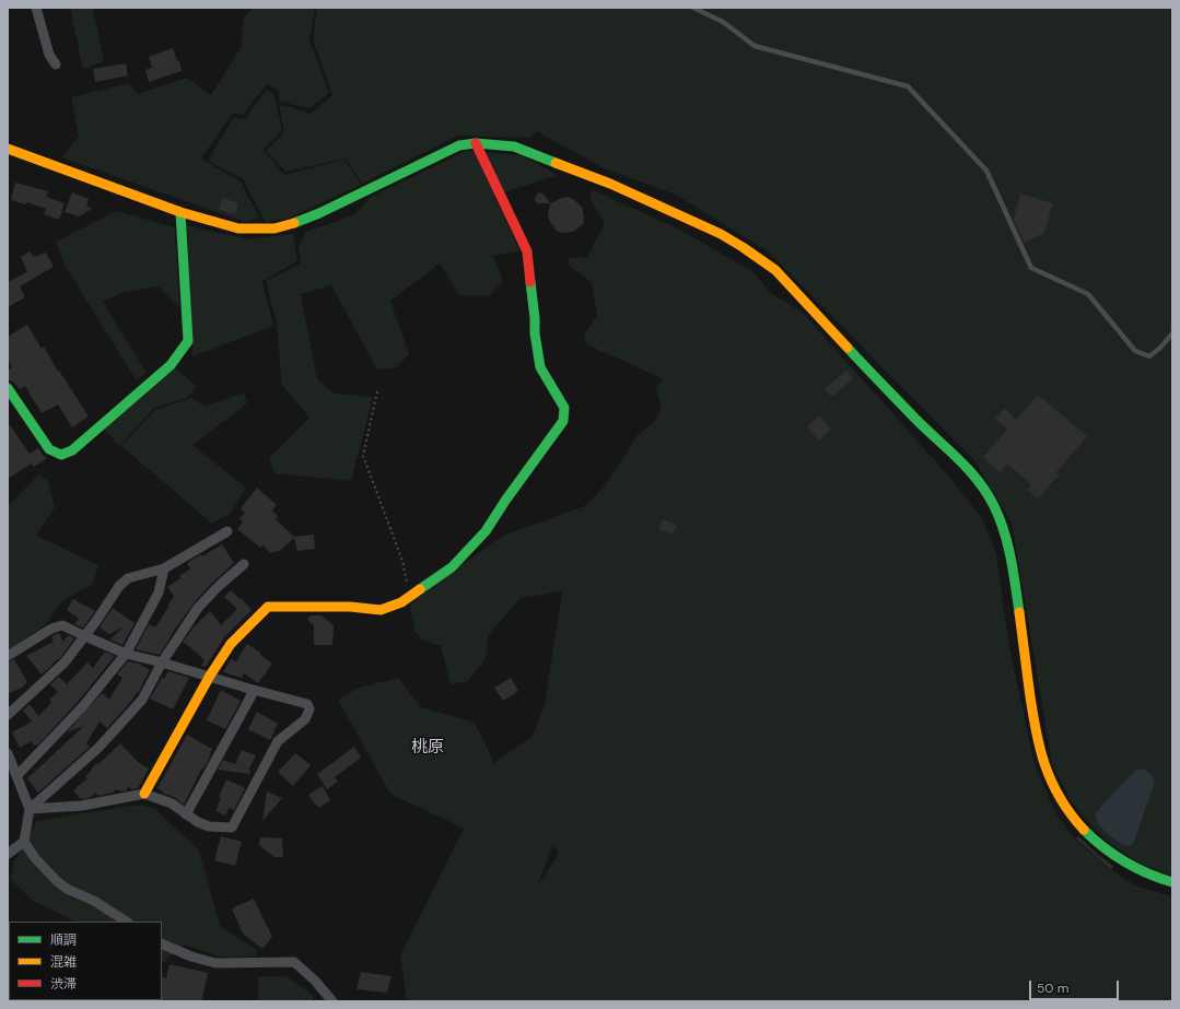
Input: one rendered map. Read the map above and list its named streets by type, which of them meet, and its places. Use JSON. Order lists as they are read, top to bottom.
{
  "districts": ["桃原"],
  "legend": ["順調", "混雑", "渋滞"],
  "scale_bar": "50 m"
}
